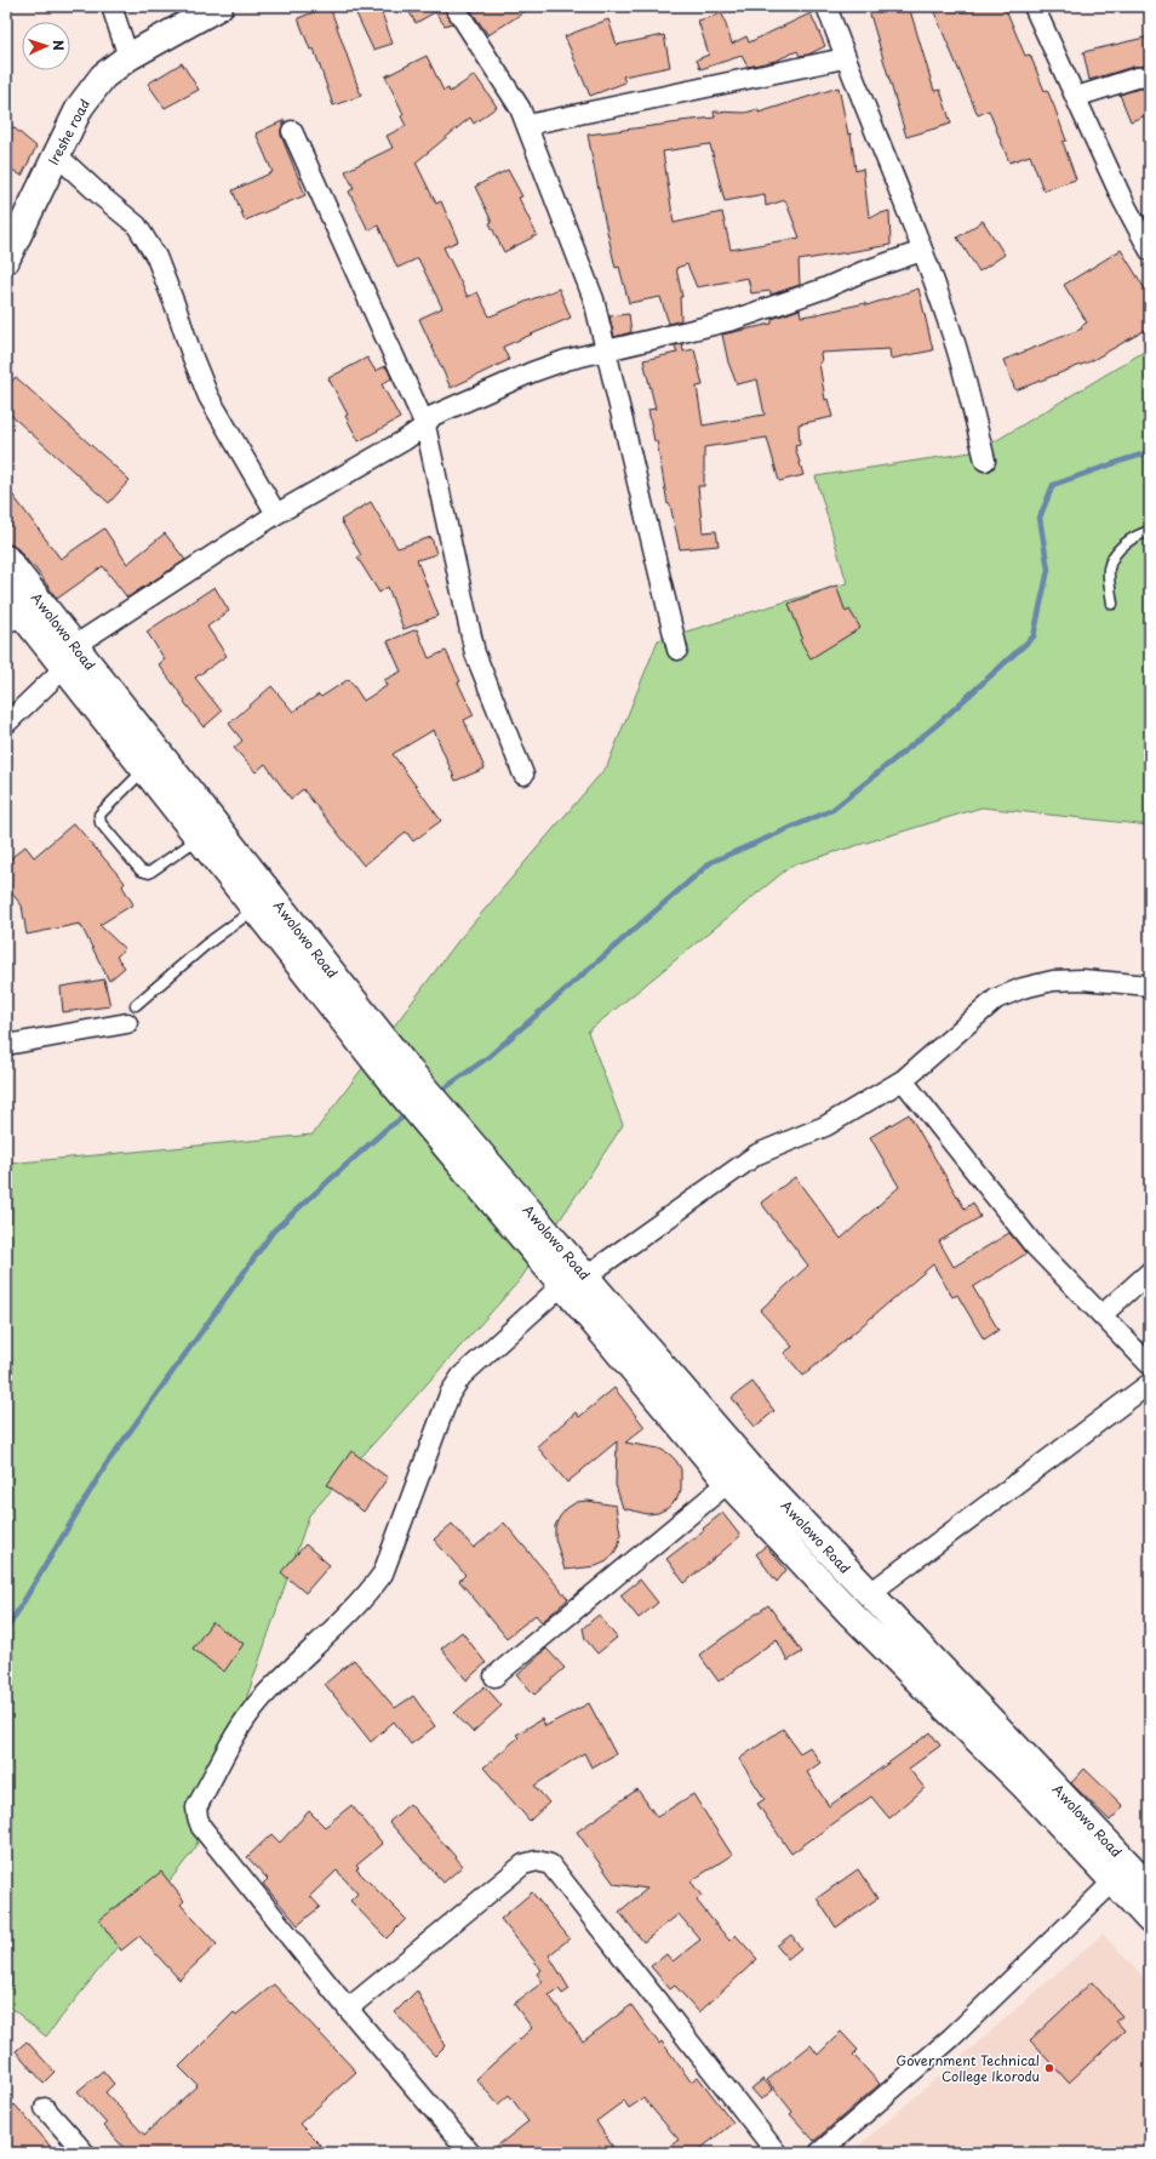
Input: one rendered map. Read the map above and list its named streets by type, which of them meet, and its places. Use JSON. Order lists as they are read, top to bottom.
{
  "streets": {
    "main road": ["Ireshe road", "Awolowo Road"]
  },
  "places": ["Government Technical College Ikorodu"],
  "north": "right"
}
